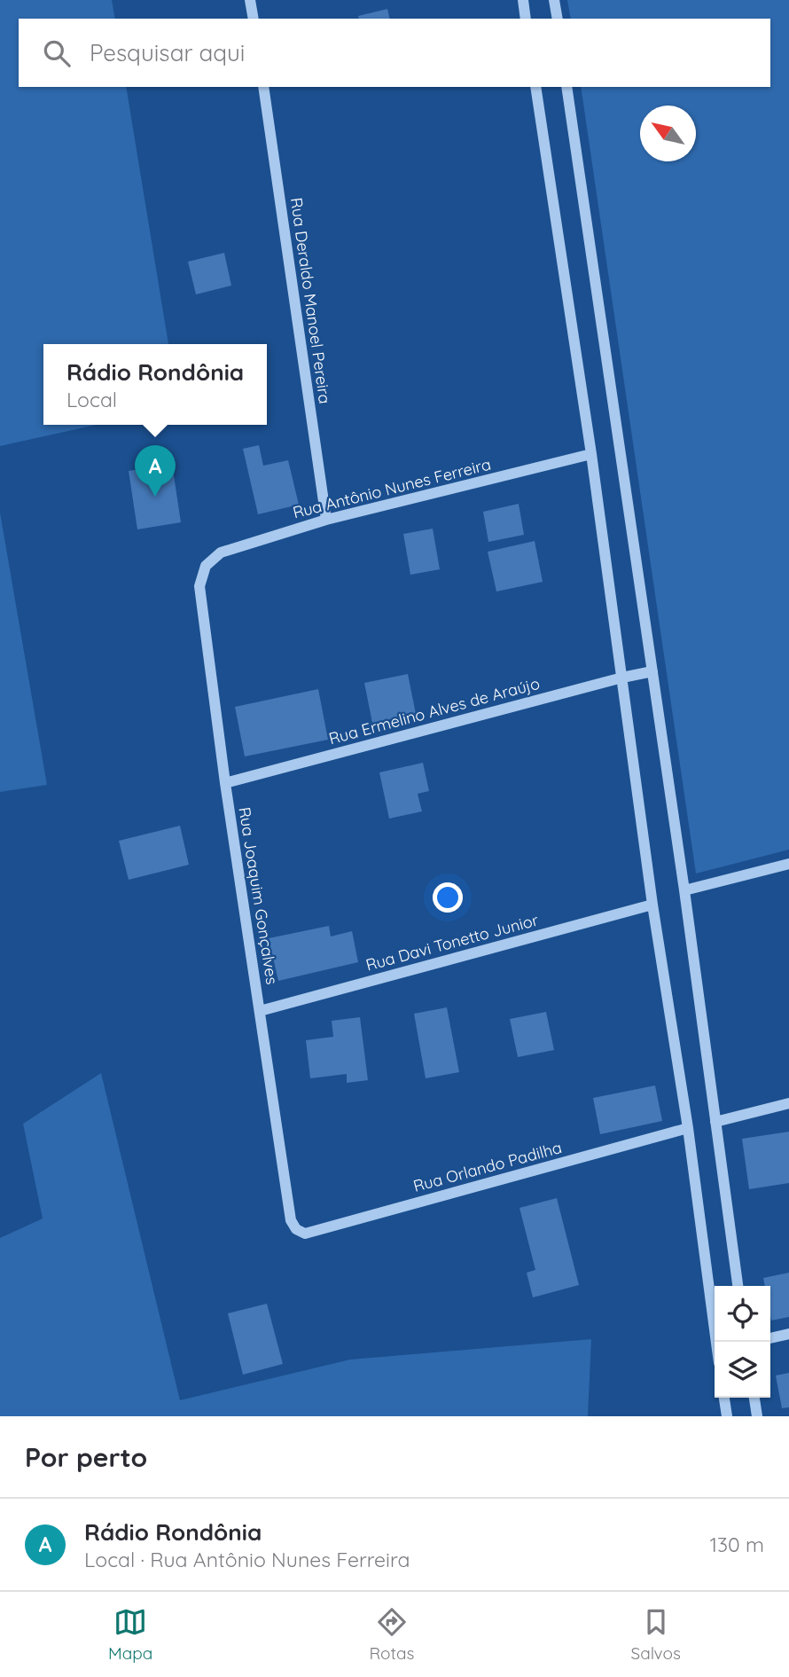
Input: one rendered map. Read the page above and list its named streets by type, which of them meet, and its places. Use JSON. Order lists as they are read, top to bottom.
{
  "streets": {
    "street": [
      "Rua Deraldo Manoel Pereira",
      "Rua Antônio Nunes Ferreira",
      "Rua Ermelino Alves de Araújo",
      "Rua Joaquim Gonçalves",
      "Rua Davi Tonetto Junior",
      "Rua Orlando Padilha"
    ]
  },
  "crossings": [
    ["Rua Deraldo Manoel Pereira", "Rua Antônio Nunes Ferreira"],
    ["Rua Antônio Nunes Ferreira", "Rua Joaquim Gonçalves"],
    ["Rua Ermelino Alves de Araújo", "Rua Joaquim Gonçalves"],
    ["Rua Joaquim Gonçalves", "Rua Davi Tonetto Junior"],
    ["Rua Joaquim Gonçalves", "Rua Orlando Padilha"]
  ],
  "north": "top left",
  "page": {
    "search": "Pesquisar aqui",
    "popup": ["Rádio Rondônia", "Local"],
    "pins": "A",
    "heading": "Por perto",
    "list": [
      {
        "mark": "A",
        "name": "Rádio Rondônia",
        "note": "Local · Rua Antônio Nunes Ferreira",
        "value": "130 m"
      }
    ],
    "nav": ["Mapa", "Rotas", "Salvos"]
  }
}
